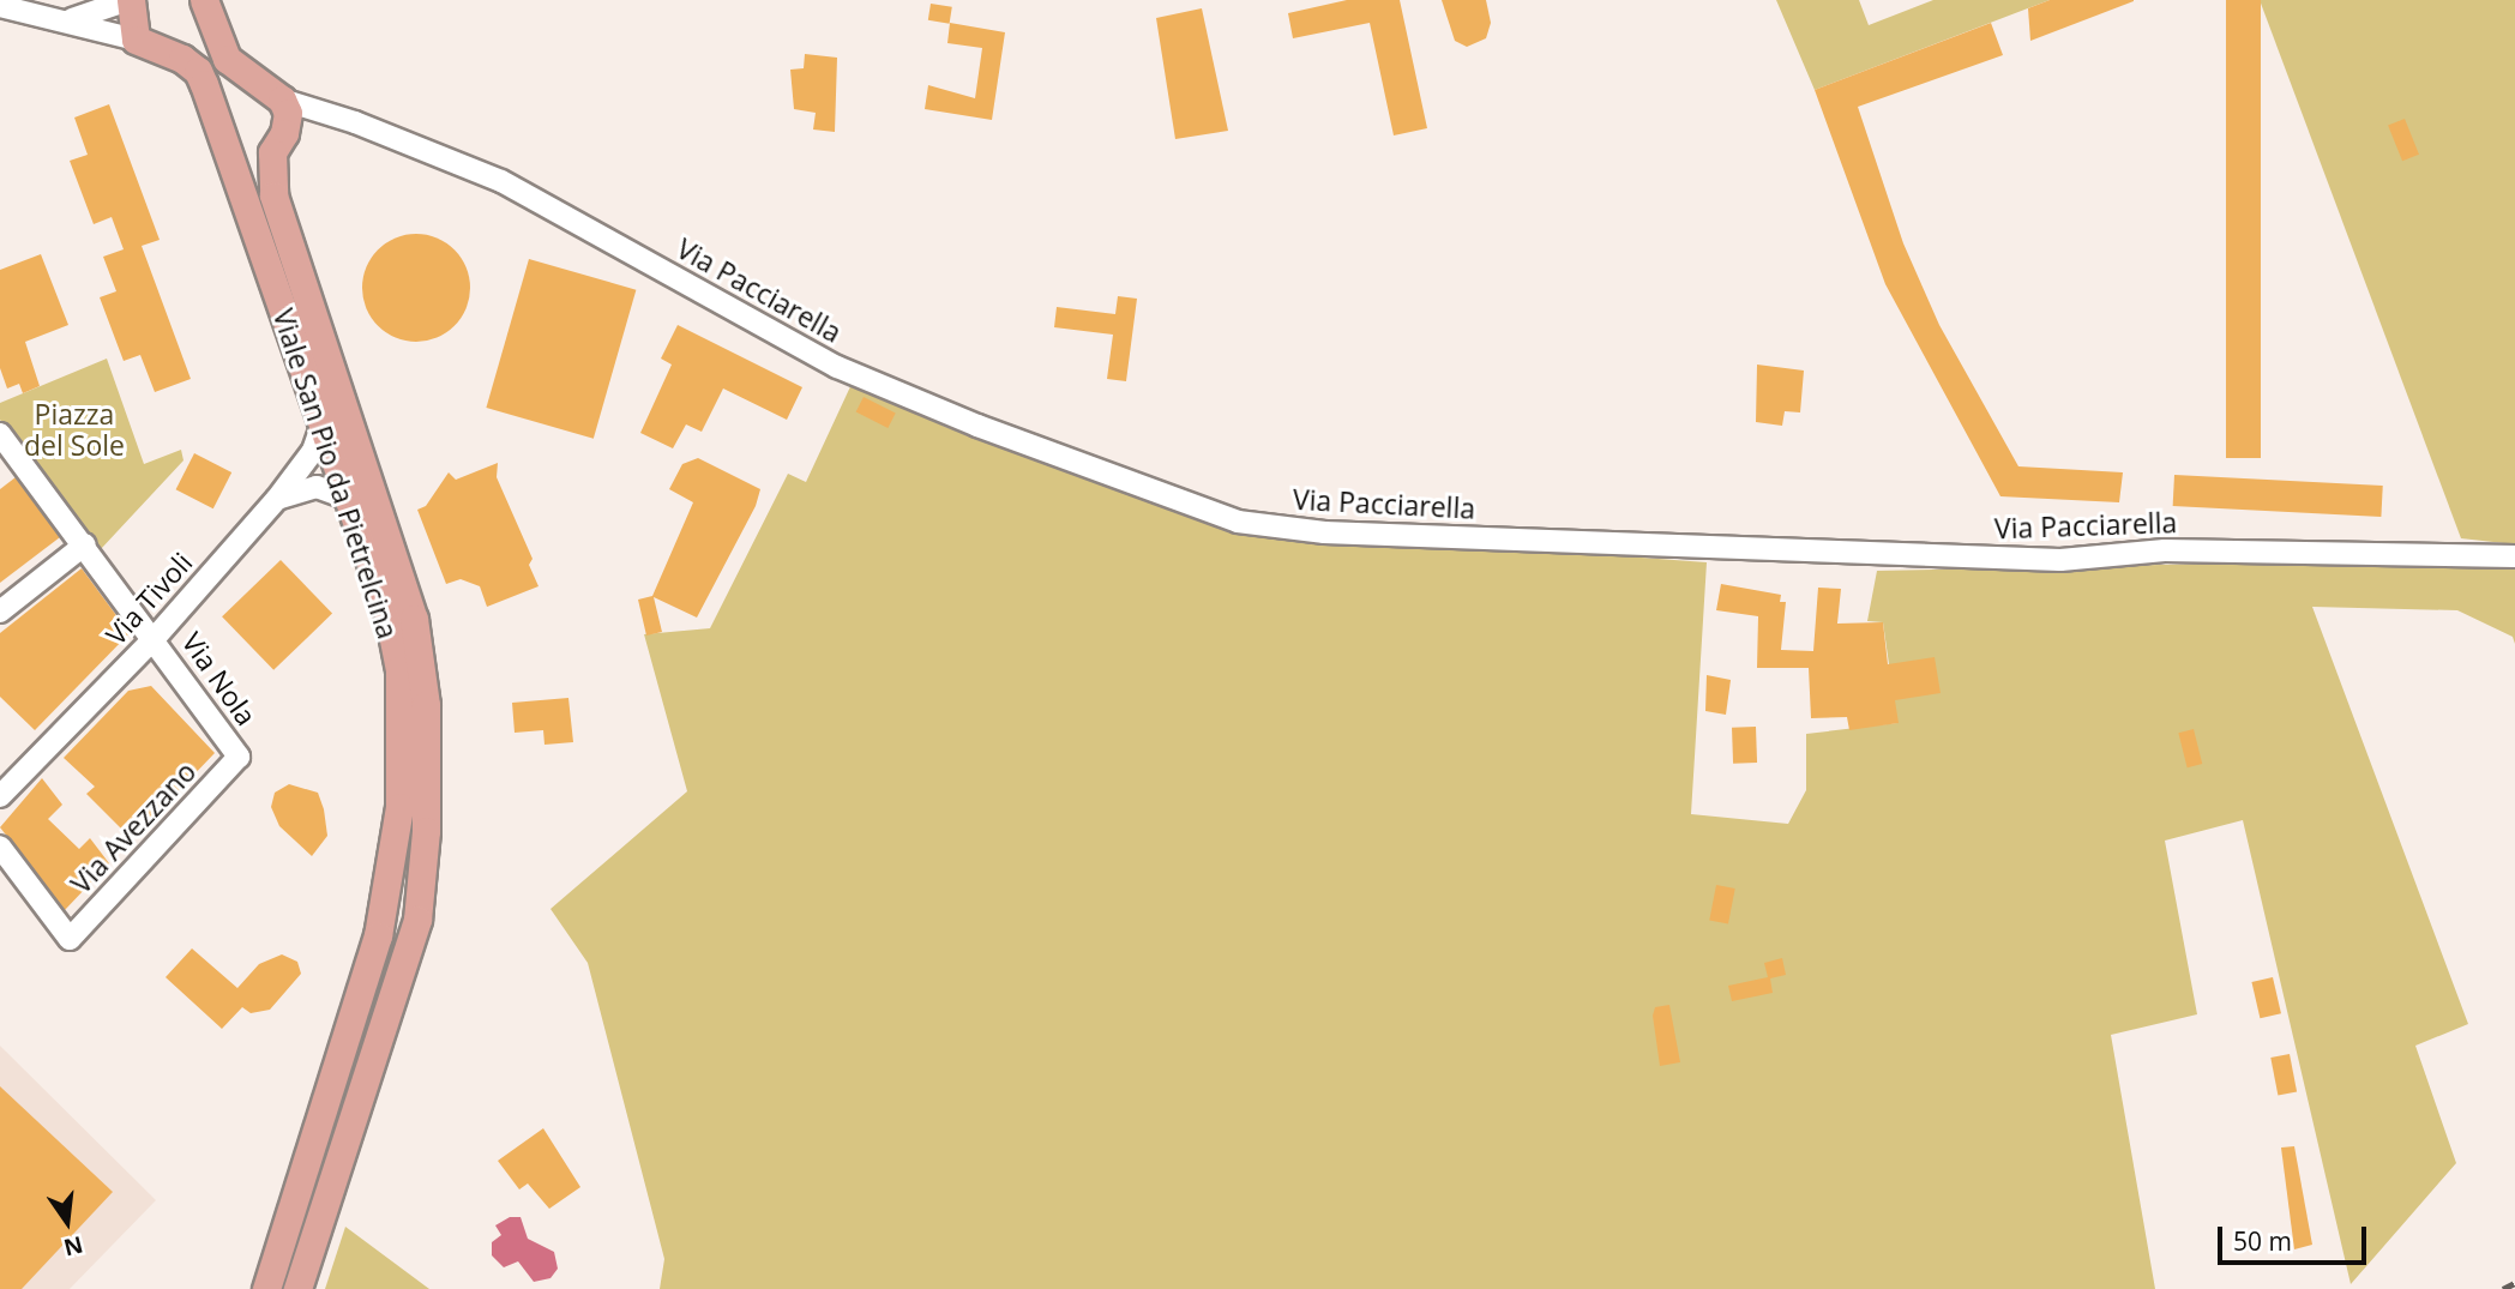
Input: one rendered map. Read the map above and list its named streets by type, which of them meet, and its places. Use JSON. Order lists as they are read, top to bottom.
{
  "streets": {
    "main road": ["Viale San Pio da Pietrelcina"],
    "street": [
      "Via Pacciarella",
      "Via Tivoli",
      "Via Nola",
      "Via Avezzano"
    ]
  },
  "crossings": [
    ["Via Pacciarella", "Viale San Pio da Pietrelcina"],
    ["Viale San Pio da Pietrelcina", "Via Tivoli"],
    ["Via Tivoli", "Via Nola"],
    ["Via Nola", "Via Avezzano"]
  ],
  "parks": ["Piazza del Sole"],
  "scale_bar": "50 m",
  "north": "bottom"
}
